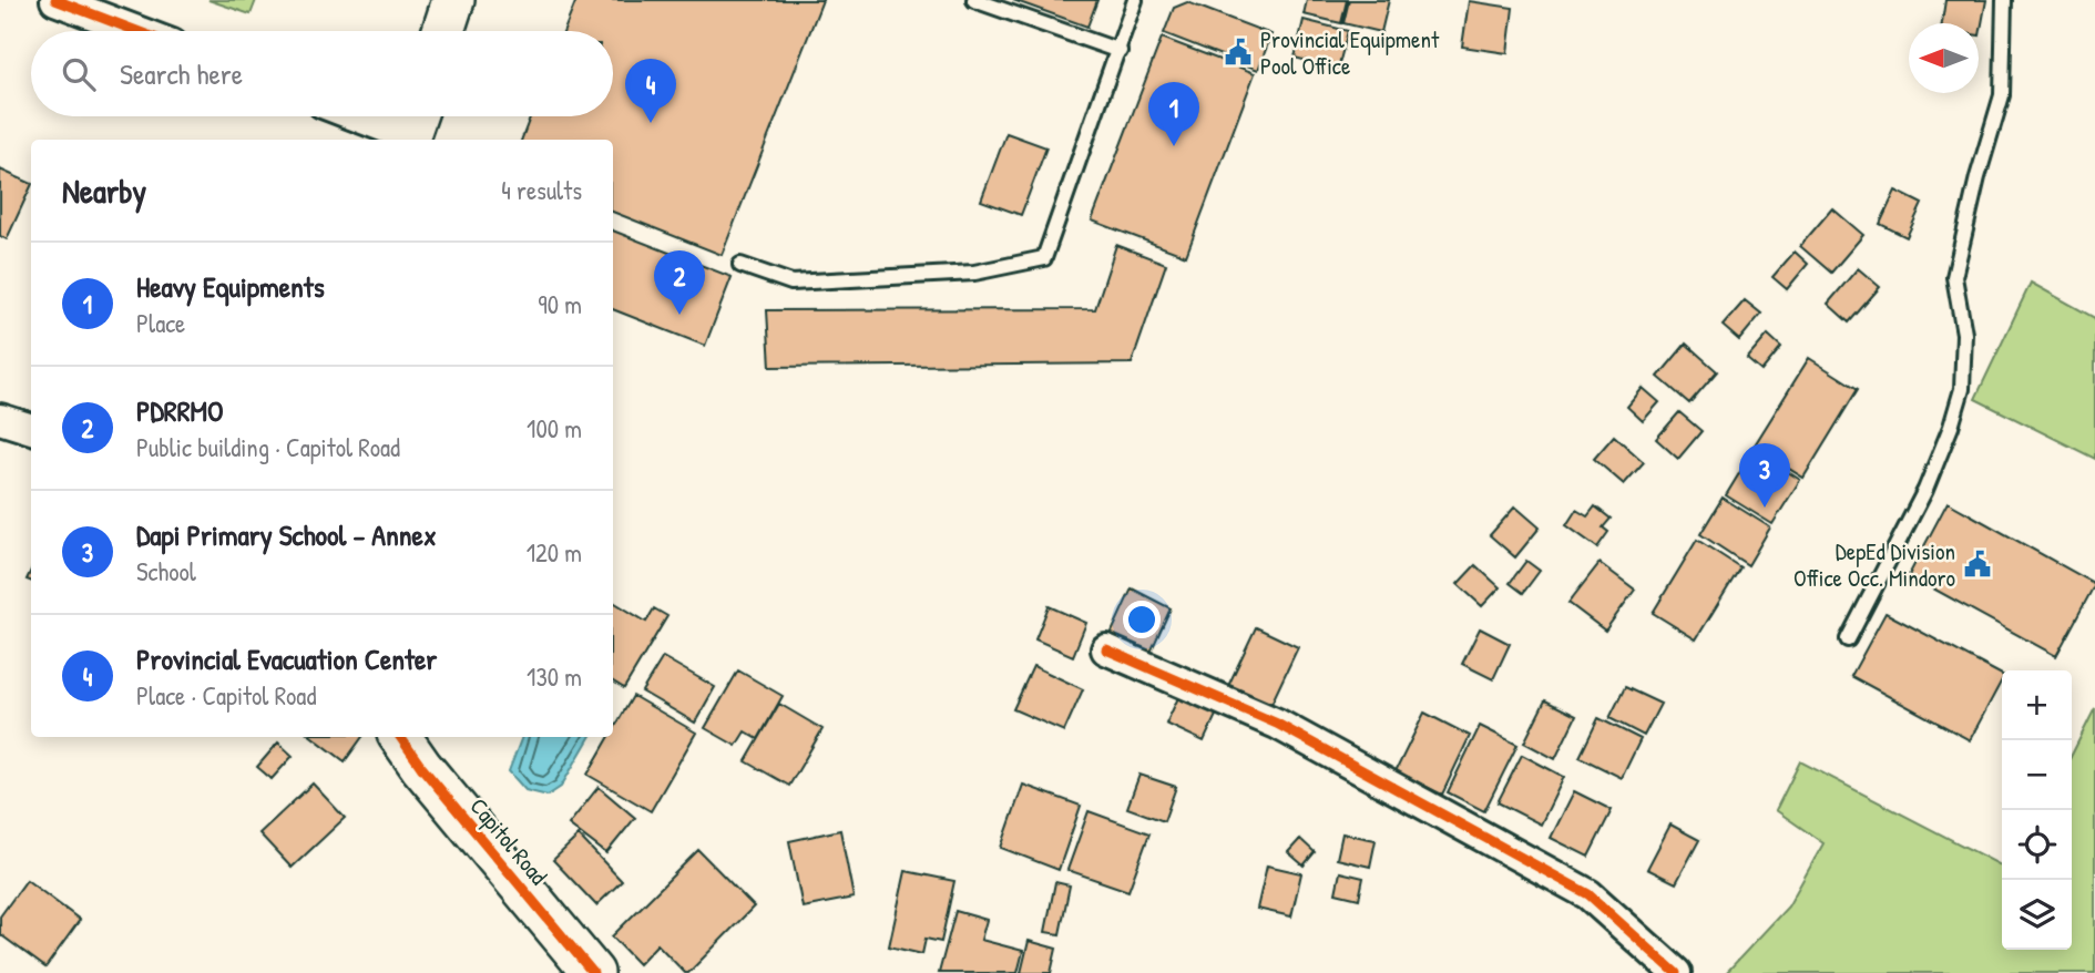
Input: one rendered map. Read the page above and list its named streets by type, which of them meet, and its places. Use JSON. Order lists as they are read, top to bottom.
{
  "streets": {
    "street": ["Capitol Road"]
  },
  "places": {
    "public building": ["Provincial Equipment Pool Office", "DepEd Division Office Occ. Mindoro"]
  },
  "north": "left",
  "page": {
    "search": "Search here",
    "pins": [
      "4",
      "1",
      "2",
      "3"
    ],
    "heading": ["Nearby", "4 results"],
    "list": [
      {
        "mark": "1",
        "name": "Heavy Equipments",
        "note": "Place",
        "value": "90 m"
      },
      {
        "mark": "2",
        "name": "PDRRMO",
        "note": "Public building · Capitol Road",
        "value": "100 m"
      },
      {
        "mark": "3",
        "name": "Dapi Primary School – Annex",
        "note": "School",
        "value": "120 m"
      },
      {
        "mark": "4",
        "name": "Provincial Evacuation Center",
        "note": "Place · Capitol Road",
        "value": "130 m"
      }
    ],
    "map_buttons": ["+", "−"]
  }
}
